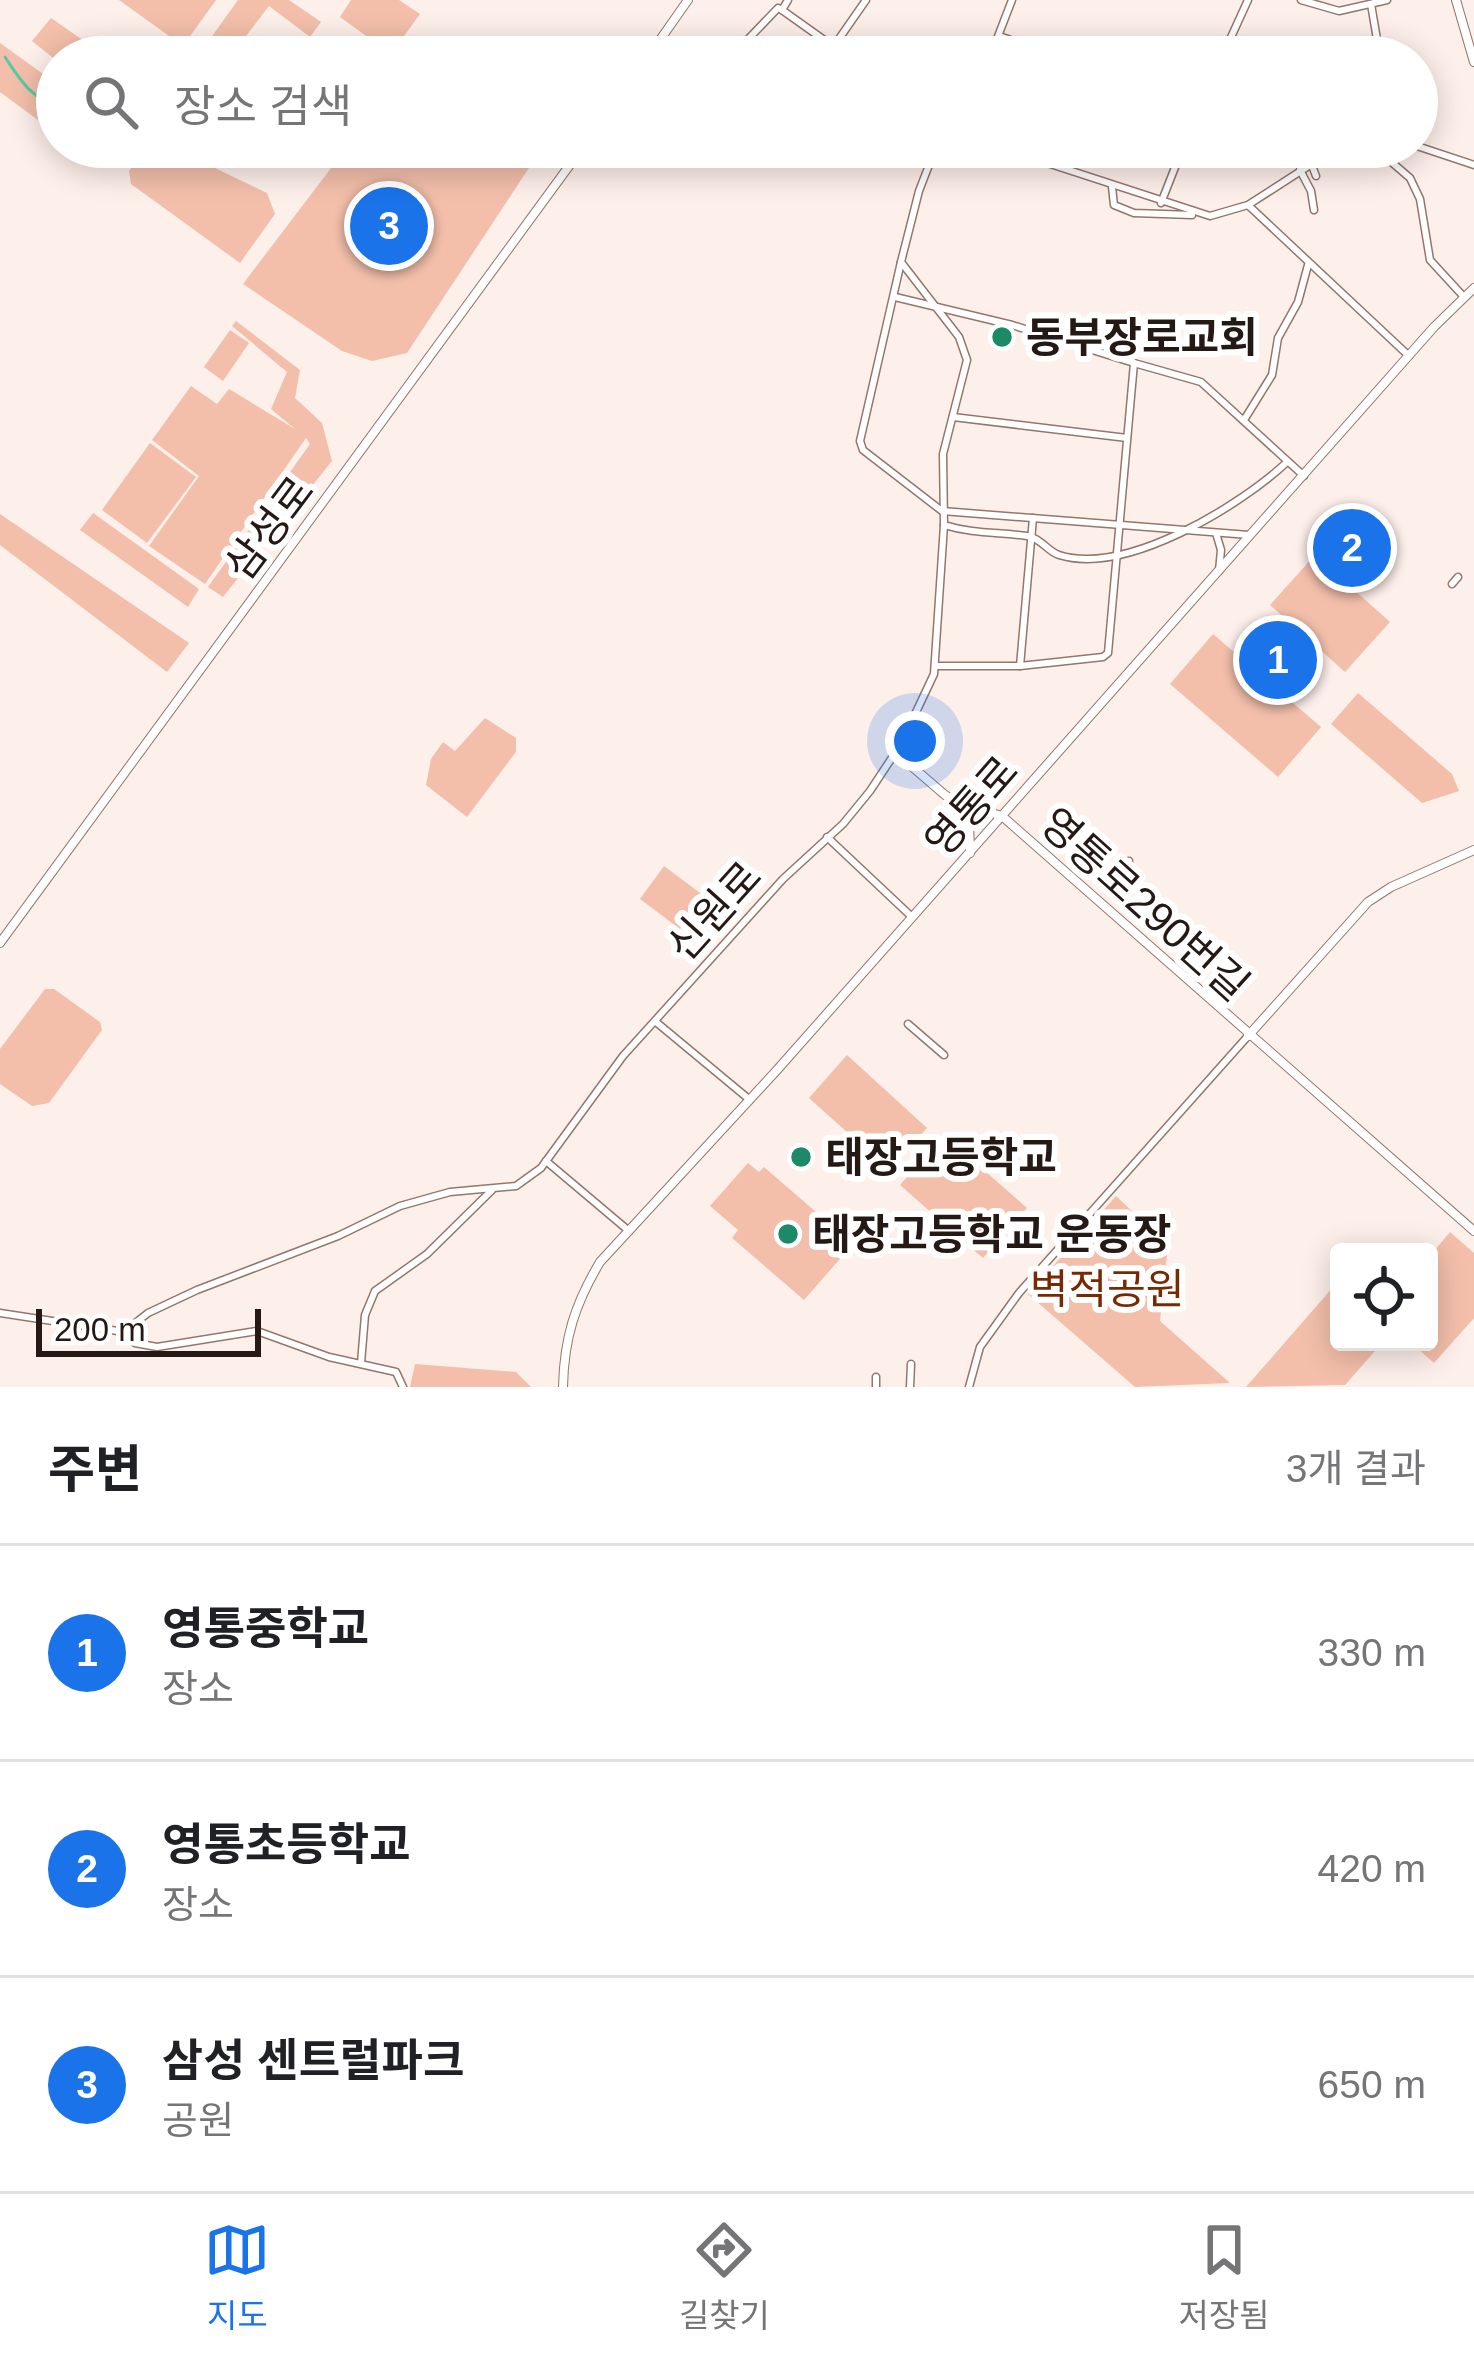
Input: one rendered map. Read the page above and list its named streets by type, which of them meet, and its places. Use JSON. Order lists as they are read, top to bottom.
{
  "streets": {
    "street": [
      "삼성로",
      "영통로",
      "영통로290번길",
      "신원로"
    ]
  },
  "crossings": [
    ["영통로", "영통로290번길"]
  ],
  "parks": ["벽적공원"],
  "places": ["동부장로교회", "태장고등학교", "태장고등학교 운동장"],
  "scale_bar": "200 m",
  "page": {
    "search": "장소 검색",
    "pins": ["3", "2", "1"],
    "scale": "200 m",
    "heading": ["주변", "3개 결과"],
    "list": [
      {
        "mark": "1",
        "name": "영통중학교",
        "note": "장소",
        "value": "330 m"
      },
      {
        "mark": "2",
        "name": "영통초등학교",
        "note": "장소",
        "value": "420 m"
      },
      {
        "mark": "3",
        "name": "삼성 센트럴파크",
        "note": "공원",
        "value": "650 m"
      }
    ],
    "nav": ["지도", "길찾기", "저장됨"]
  }
}
